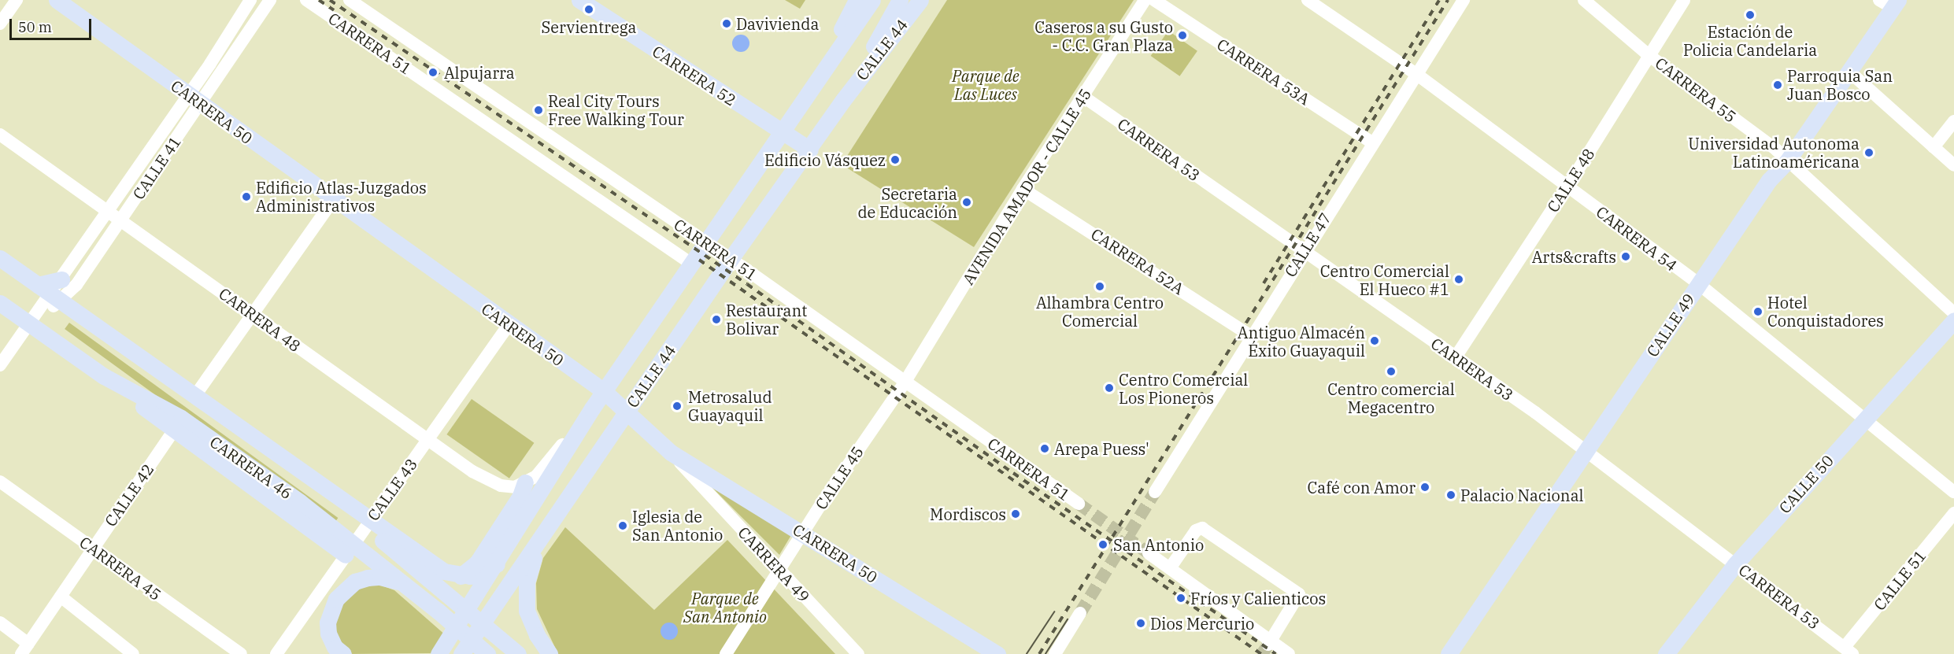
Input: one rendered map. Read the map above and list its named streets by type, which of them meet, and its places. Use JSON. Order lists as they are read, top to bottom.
{
  "streets": {
    "main road": [
      "CALLE 44",
      "CARRERA 52",
      "CARRERA 50",
      "CALLE 49",
      "CARRERA 46",
      "CALLE 50"
    ],
    "street": [
      "CARRERA 51",
      "CARRERA 53A",
      "CARRERA 55",
      "CARRERA 53",
      "CALLE 41",
      "CALLE 48",
      "AVENIDA AMADOR - CALLE 45",
      "CARRERA 54",
      "CALLE 47",
      "CARRERA 52A",
      "CARRERA 48",
      "CALLE 45",
      "CALLE 43",
      "CALLE 42",
      "CARRERA 49",
      "CARRERA 45",
      "CALLE 51"
    ]
  },
  "crossings": [
    ["CARRERA 51", "CALLE 44"],
    ["CARRERA 51", "AVENIDA AMADOR - CALLE 45"],
    ["CARRERA 51", "CALLE 45"],
    ["CALLE 44", "CARRERA 52"],
    ["CALLE 44", "CARRERA 50"],
    ["CALLE 44", "CARRERA 48"],
    ["CARRERA 53A", "CALLE 47"],
    ["CARRERA 55", "CALLE 48"],
    ["CARRERA 55", "CALLE 49"],
    ["CARRERA 50", "CALLE 41"],
    ["CARRERA 50", "CALLE 45"],
    ["CARRERA 50", "CALLE 43"],
    ["CARRERA 50", "CARRERA 49"],
    ["CARRERA 53", "CALLE 48"],
    ["CARRERA 53", "AVENIDA AMADOR - CALLE 45"],
    ["CARRERA 53", "CALLE 47"],
    ["CARRERA 53", "CALLE 49"],
    ["CARRERA 53", "CALLE 50"],
    ["CARRERA 53", "CALLE 51"],
    ["CALLE 41", "CARRERA 48"],
    ["CALLE 41", "CARRERA 46"],
    ["CALLE 48", "CARRERA 54"],
    ["AVENIDA AMADOR - CALLE 45", "CARRERA 52A"],
    ["AVENIDA AMADOR - CALLE 45", "CALLE 45"],
    ["CARRERA 54", "CALLE 47"],
    ["CARRERA 54", "CALLE 49"],
    ["CARRERA 54", "CALLE 50"],
    ["CALLE 47", "CARRERA 52A"],
    ["CARRERA 48", "CALLE 43"],
    ["CARRERA 46", "CALLE 43"],
    ["CALLE 45", "CARRERA 49"],
    ["CALLE 42", "CARRERA 45"]
  ],
  "parks": ["Parque de Las Luces", "Parque de San Antonio"],
  "places": [
    "Servientrega",
    "Estación de Policia Candelaria",
    "Davivienda",
    "Caseros a su Gusto - C.C. Gran Plaza",
    "Alpujarra",
    "Parroquia San Juan Bosco",
    "Real City Tours Free Walking Tour",
    "Universidad Autonoma Latinoaméricana",
    "Edificio Vásquez",
    "Edificio Atlas-Juzgados Administrativos",
    "Secretaria de Educación",
    "Arts&crafts",
    "Centro Comercial El Hueco #1",
    "Alhambra Centro Comercial",
    "Hotel Conquistadores",
    "Restaurant Bolivar",
    "Antiguo Almacén Éxito Guayaquil",
    "Centro comercial Megacentro",
    "Centro Comercial Los Pioneros",
    "Metrosalud Guayaquil",
    "Arepa Puess'",
    "Café con Amor",
    "Palacio Nacional",
    "Mordiscos",
    "Iglesia de San Antonio",
    "San Antonio",
    "Fríos y Calienticos",
    "Dios Mercurio"
  ],
  "scale_bar": "50 m"
}
